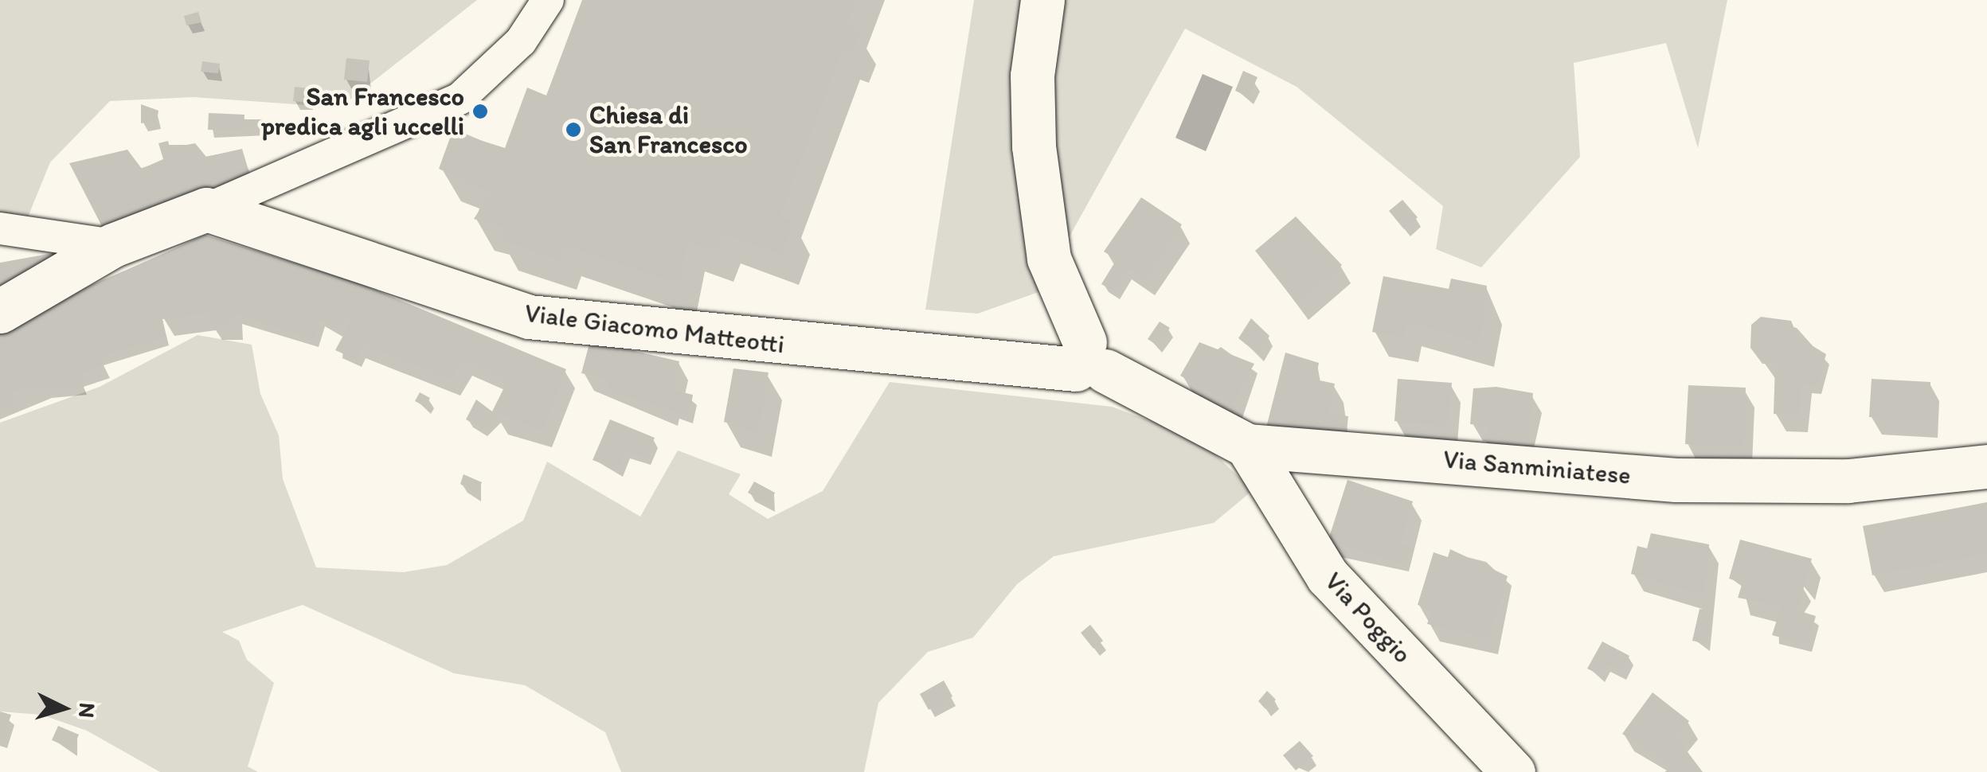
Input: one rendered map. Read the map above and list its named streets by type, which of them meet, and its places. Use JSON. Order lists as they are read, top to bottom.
{
  "streets": {
    "main road": ["Viale Giacomo Matteotti", "Via Sanminiatese", "Via Poggio"]
  },
  "crossings": [
    ["Viale Giacomo Matteotti", "Via Sanminiatese"],
    ["Via Sanminiatese", "Via Poggio"]
  ],
  "places": ["San Francesco predica agli uccelli", "Chiesa di San Francesco"],
  "north": "right"
}
